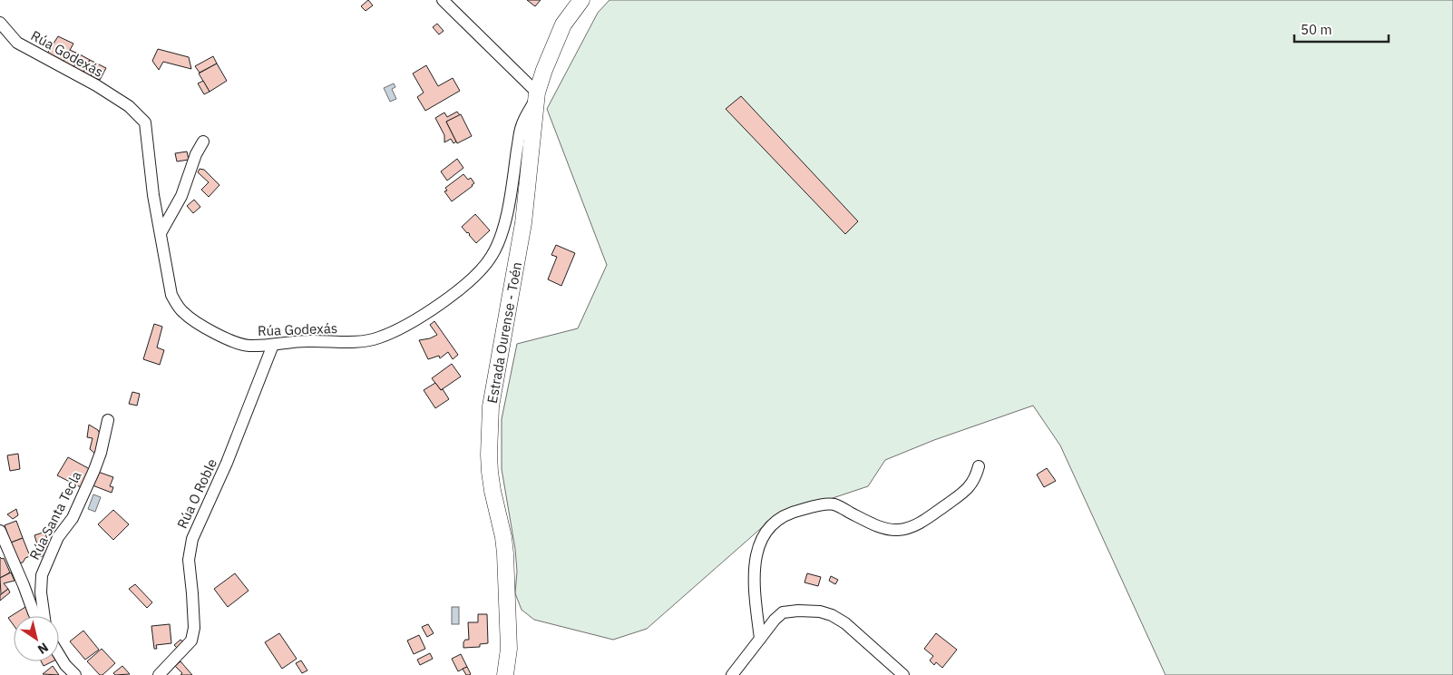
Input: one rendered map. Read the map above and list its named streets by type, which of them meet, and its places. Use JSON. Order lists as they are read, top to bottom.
{
  "streets": {
    "street": [
      "Rúa Godexás",
      "Estrada Ourense - Toén",
      "Rúa O Roble",
      "Rúa Santa Tecla"
    ]
  },
  "crossings": [
    ["Rúa Godexás", "Estrada Ourense - Toén"],
    ["Rúa Godexás", "Rúa O Roble"]
  ],
  "scale_bar": "50 m",
  "north": "bottom right"
}
